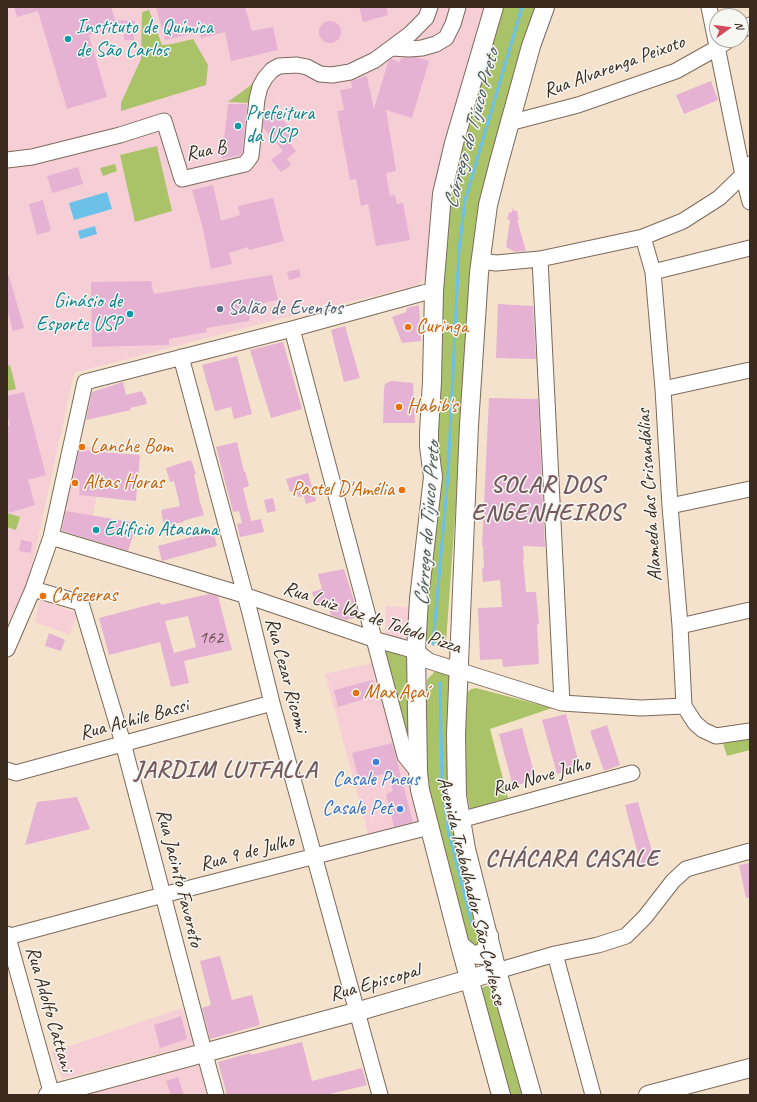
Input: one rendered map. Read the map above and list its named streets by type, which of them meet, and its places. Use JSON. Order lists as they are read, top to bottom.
{
  "streets": {
    "main road": ["Avenida Trabalhador São-Carlense", "Rua Episcopal"],
    "street": [
      "Rua Alvarenga Peixoto",
      "Rua B",
      "Alameda das Crisandálias",
      "Rua Luiz Vaz de Toledo Pizza",
      "Rua Cezar Ricomi",
      "Rua Achile Bassi",
      "Rua Nove Julho",
      "Rua 9 de Julho",
      "Rua Jacinto Favoreto",
      "Rua Adolfo Cattani"
    ]
  },
  "crossings": [
    ["Alameda das Crisandálias", "Rua Luiz Vaz de Toledo Pizza"],
    ["Rua Luiz Vaz de Toledo Pizza", "Rua Cezar Ricomi"],
    ["Rua Luiz Vaz de Toledo Pizza", "Avenida Trabalhador São-Carlense"],
    ["Rua Cezar Ricomi", "Rua Achile Bassi"],
    ["Rua Cezar Ricomi", "Rua 9 de Julho"],
    ["Rua Cezar Ricomi", "Rua Episcopal"],
    ["Rua Achile Bassi", "Rua Jacinto Favoreto"],
    ["Rua 9 de Julho", "Rua Jacinto Favoreto"],
    ["Rua 9 de Julho", "Avenida Trabalhador São-Carlense"],
    ["Rua 9 de Julho", "Rua Adolfo Cattani"],
    ["Rua Jacinto Favoreto", "Rua Episcopal"],
    ["Avenida Trabalhador São-Carlense", "Rua Episcopal"],
    ["Rua Episcopal", "Rua Adolfo Cattani"]
  ],
  "districts": ["SOLAR DOS ENGENHEIROS", "JARDIM LUTFALLA", "CHÁCARA CASALE"],
  "water": ["Córrego do Tijuco Preto"],
  "places": [
    "Instituto de Química de São Carlos",
    "Prefeitura da USP",
    "Salão de Eventos",
    "Ginásio de Esporte USP",
    "Curinga",
    "Habib's",
    "Lanche Bom",
    "Altas Horas",
    "Pastel D'Amélia",
    "Edificio Atacama",
    "Cafezeras",
    "Max Açaí",
    "Casale Pneus",
    "Casale Pet"
  ],
  "house_numbers": ["162"],
  "north": "right"
}
